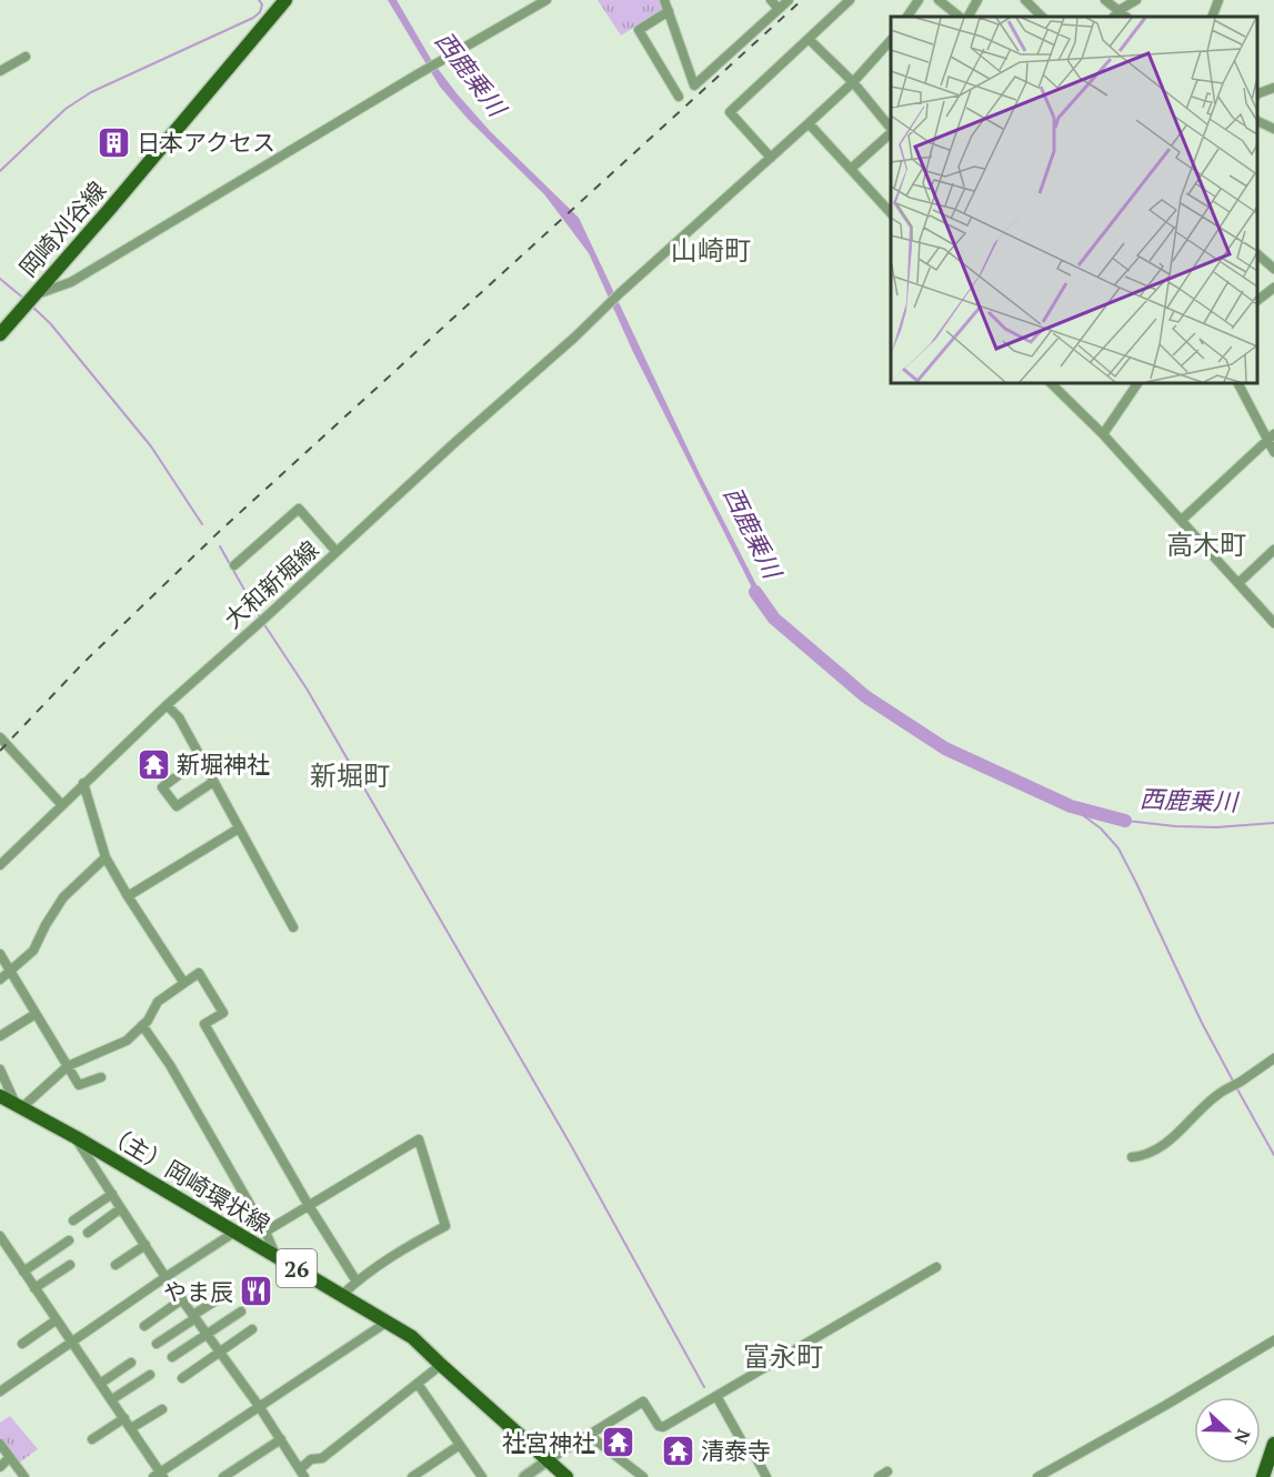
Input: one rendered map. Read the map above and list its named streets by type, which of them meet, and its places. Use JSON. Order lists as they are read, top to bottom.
{
  "streets": {
    "main road": ["岡崎刈谷線", "（主）岡崎環状線", "26"],
    "street": ["大和新堀線"]
  },
  "districts": [
    "山崎町",
    "高木町",
    "新堀町",
    "富永町"
  ],
  "water": ["西鹿乗川"],
  "places": {
    "building": ["日本アクセス"],
    "temple": ["新堀神社", "社宮神社", "清泰寺"],
    "restaurant": ["やま辰"]
  },
  "north": "right"
}
